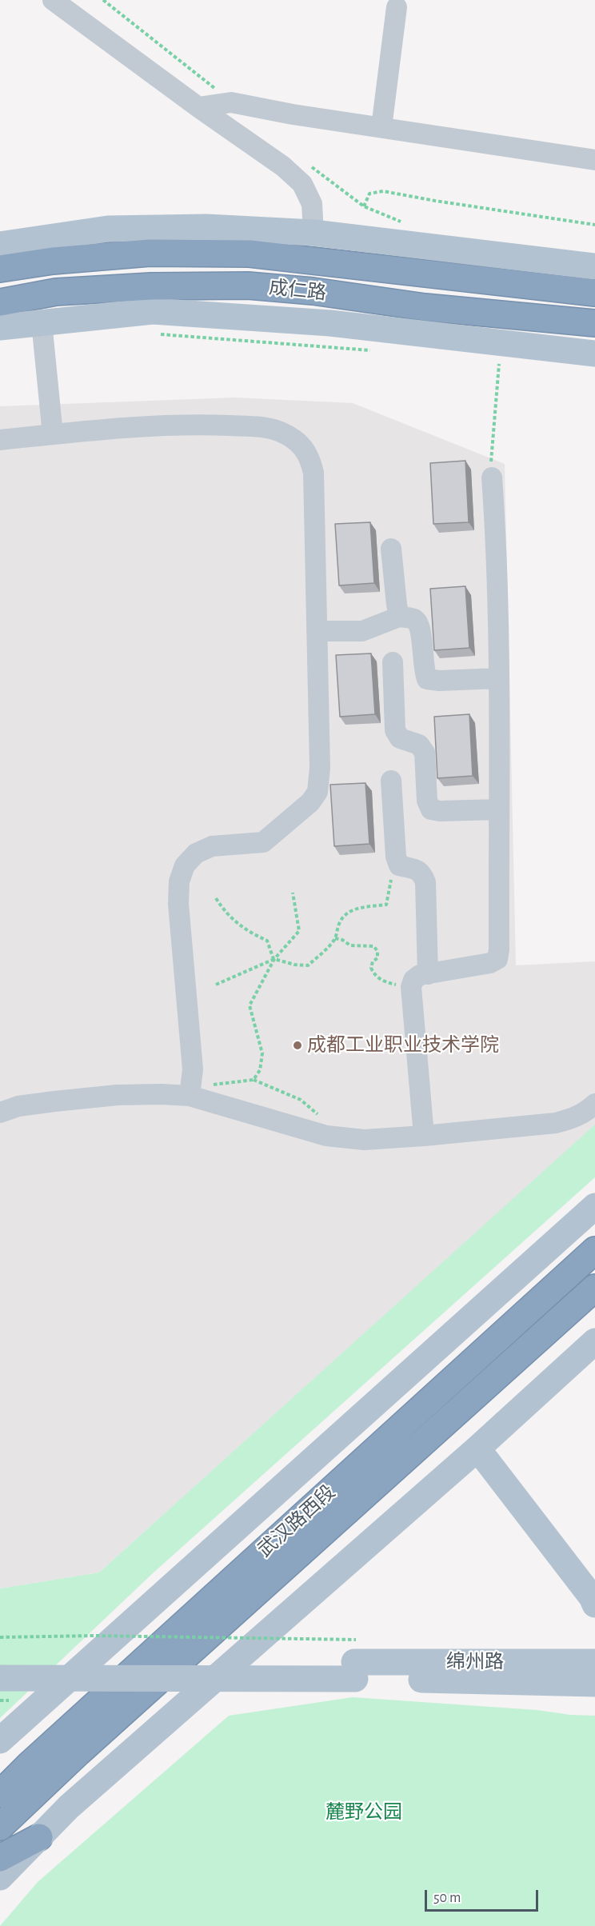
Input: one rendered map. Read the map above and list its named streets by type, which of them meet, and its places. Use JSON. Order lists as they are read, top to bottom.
{
  "streets": {
    "highway": ["成仁路", "武汉路西段"],
    "main road": ["绵州路"]
  },
  "parks": ["麓野公园"],
  "places": ["成都工业职业技术学院"],
  "scale_bar": "50 m"
}
